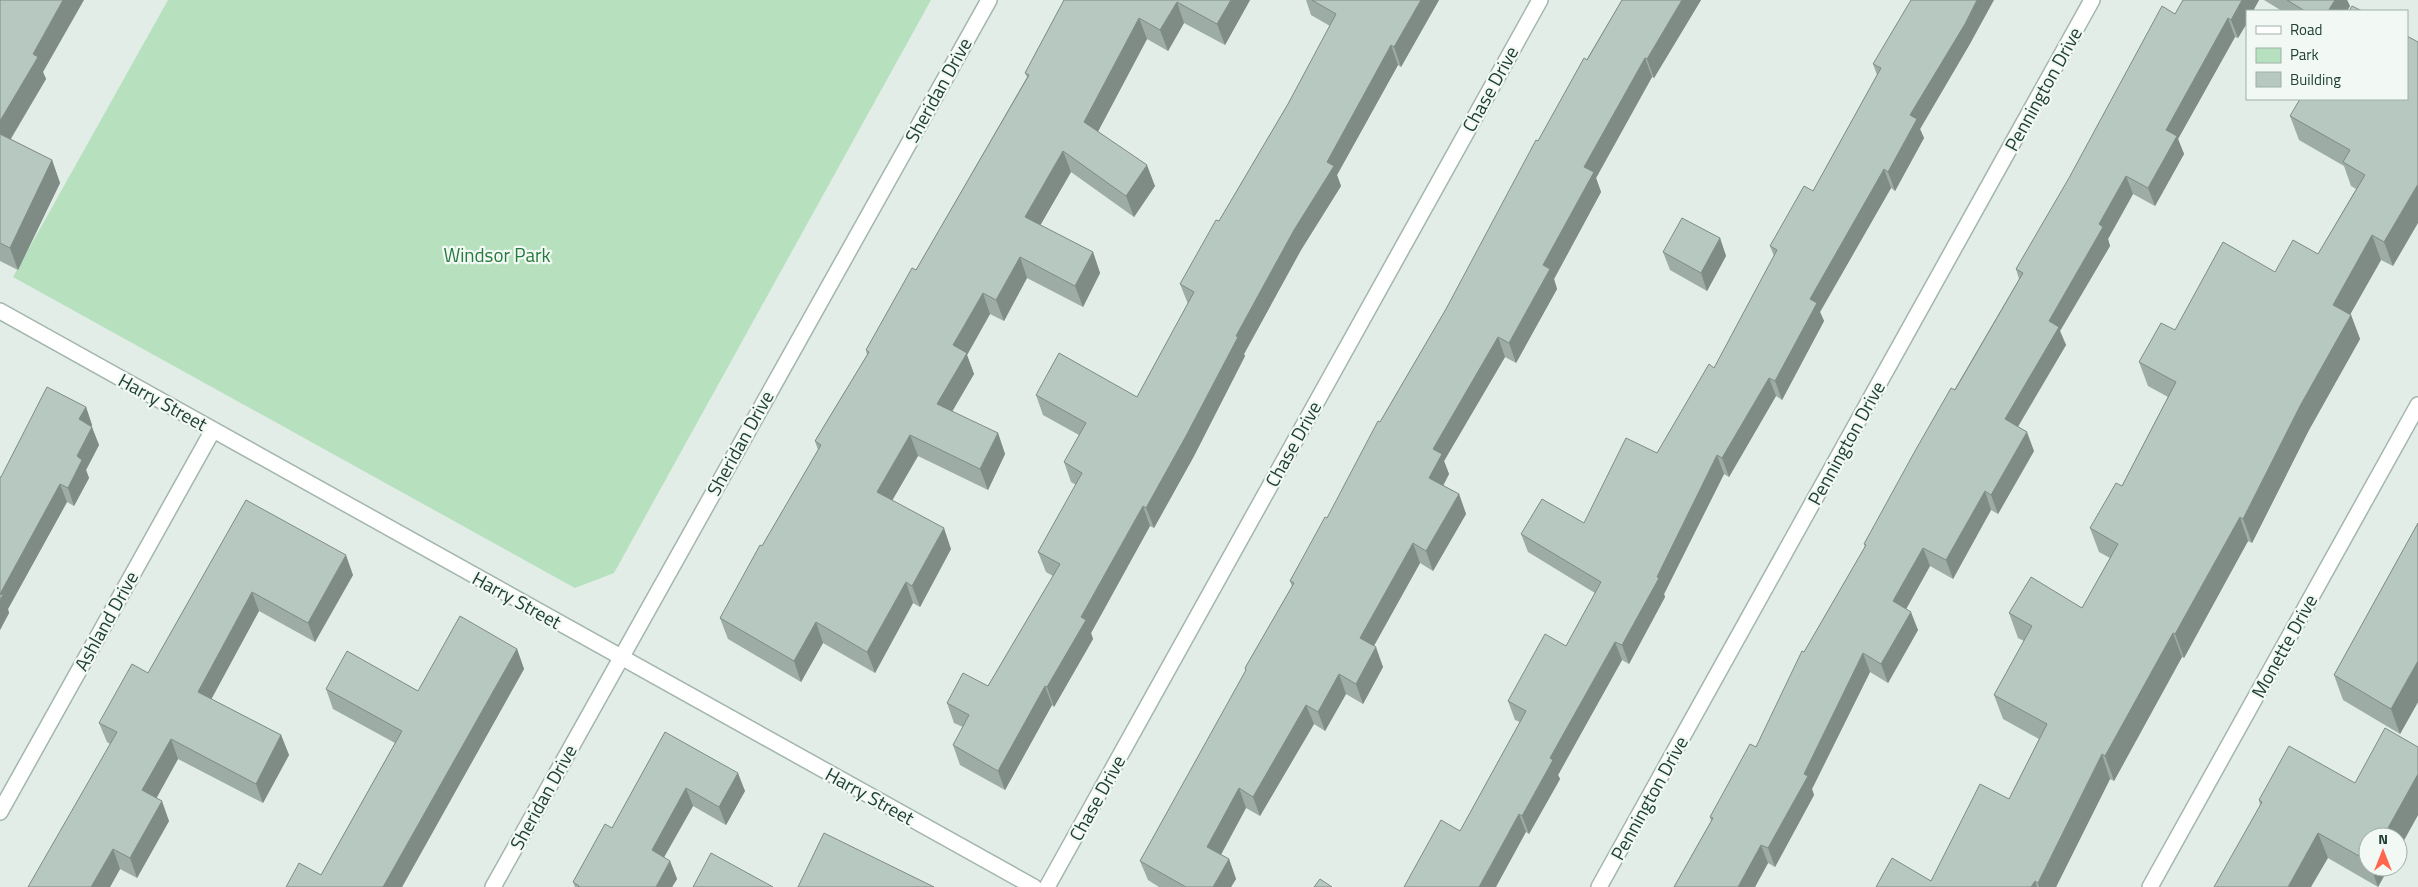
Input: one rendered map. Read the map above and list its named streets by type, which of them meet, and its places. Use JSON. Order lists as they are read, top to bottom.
{
  "streets": {
    "street": [
      "Chase Drive",
      "Pennington Drive",
      "Sheridan Drive",
      "Harry Street",
      "Ashland Drive",
      "Monette Drive"
    ]
  },
  "crossings": [
    ["Sheridan Drive", "Harry Street"],
    ["Harry Street", "Ashland Drive"]
  ],
  "parks": ["Windsor Park"],
  "legend": ["Road", "Park", "Building"],
  "north": "top"
}
